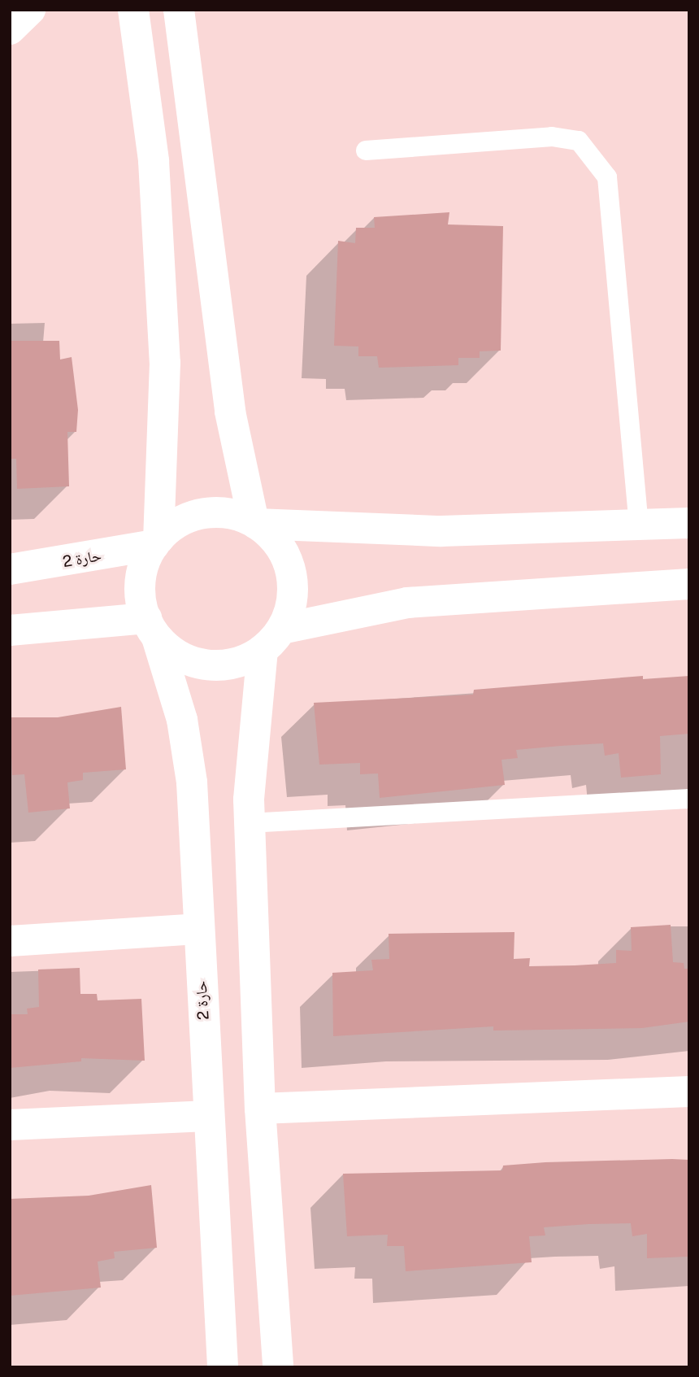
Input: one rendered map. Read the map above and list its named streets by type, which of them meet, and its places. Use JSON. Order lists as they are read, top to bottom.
{
  "streets": {
    "street": ["حارة 2"]
  }
}
